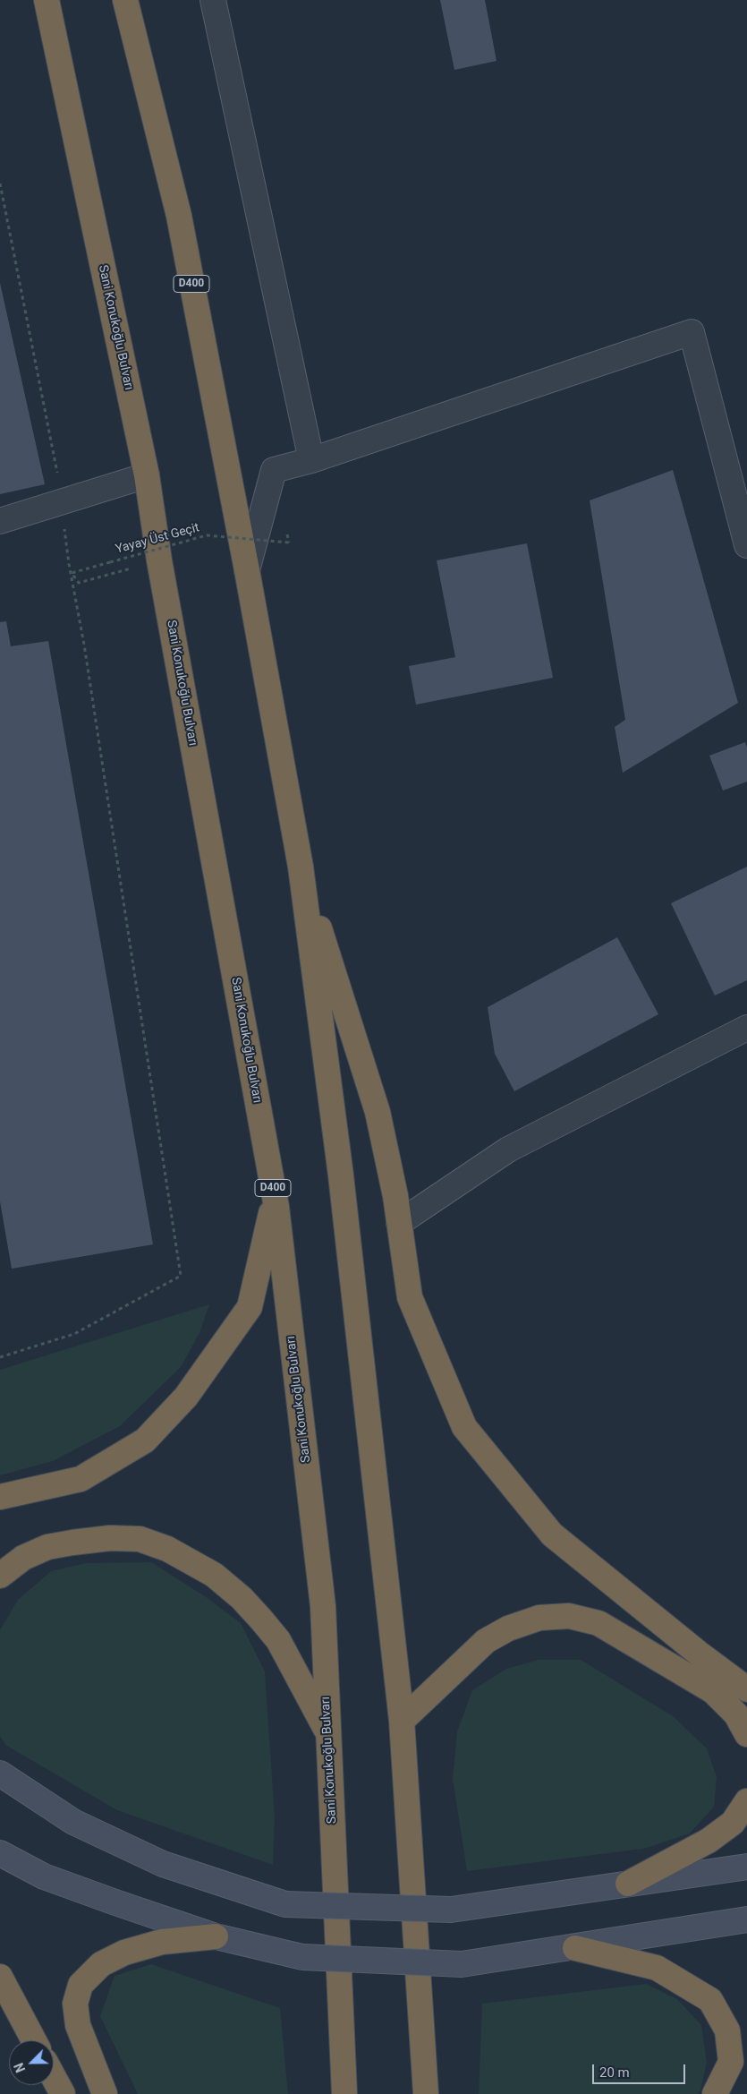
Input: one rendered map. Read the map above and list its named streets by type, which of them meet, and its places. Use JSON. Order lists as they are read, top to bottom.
{
  "streets": {
    "highway": ["D400", "Sani Konukoğlu Bulvarı"],
    "path": ["Yayay Üst Geçit"]
  },
  "crossings": [
    ["Sani Konukoğlu Bulvarı", "Yayay Üst Geçit"]
  ],
  "scale_bar": "20 m",
  "north": "bottom left"
}
